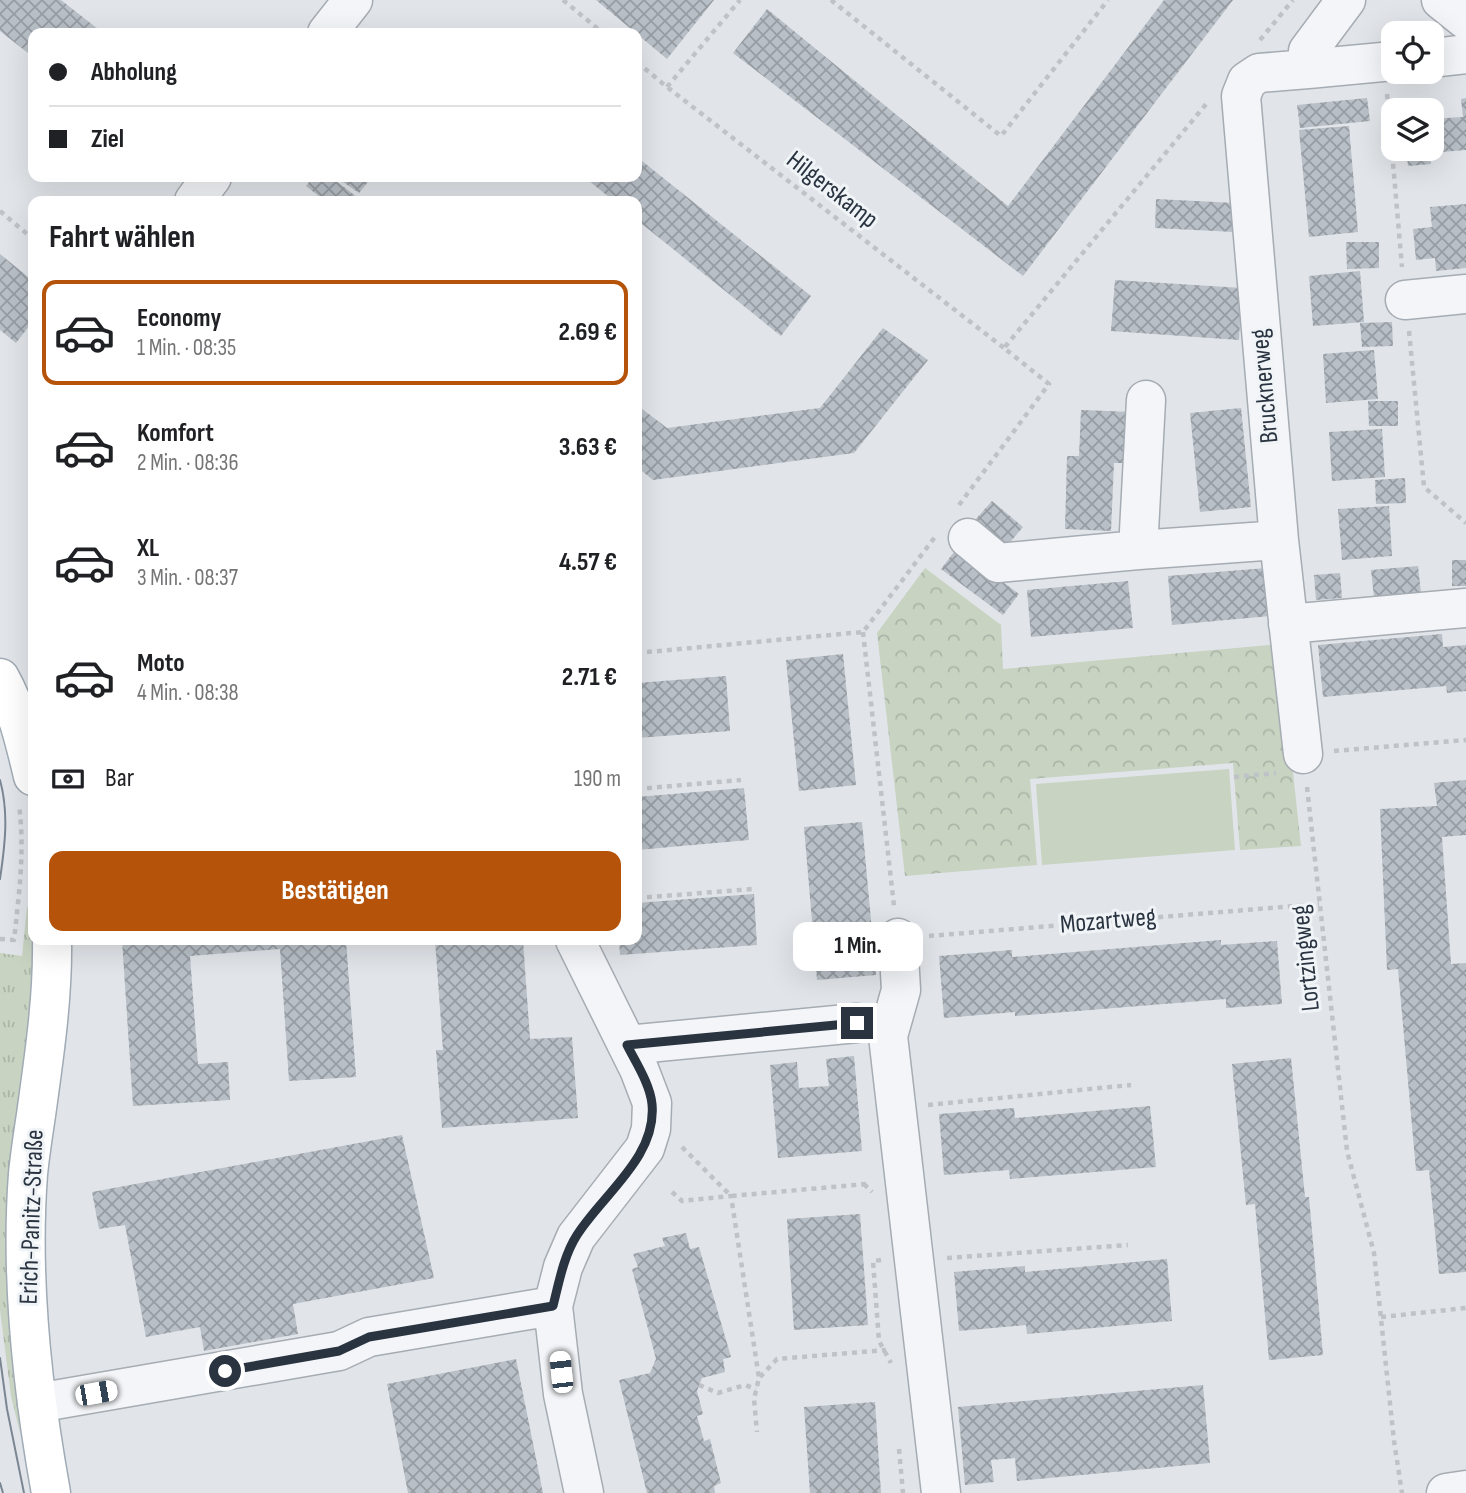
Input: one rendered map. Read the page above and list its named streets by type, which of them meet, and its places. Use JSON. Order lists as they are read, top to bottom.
{
  "streets": {
    "main road": ["Erich-Panitz-Straße"],
    "street": ["Brucknerweg"],
    "path": ["Hilgerskamp", "Mozartweg", "Lortzingweg"]
  },
  "crossings": [
    ["Brucknerweg", "Lortzingweg"],
    ["Mozartweg", "Lortzingweg"]
  ],
  "page": {
    "banner": ["Abholung", "Ziel"],
    "heading": "Fahrt wählen",
    "list": [
      {
        "name": "Economy",
        "note": "1 Min. · 08:35",
        "value": "2.69 €"
      },
      {
        "name": "Komfort",
        "note": "2 Min. · 08:36",
        "value": "3.63 €"
      },
      {
        "name": "XL",
        "note": "3 Min. · 08:37",
        "value": "4.57 €"
      },
      {
        "name": "Moto",
        "note": "4 Min. · 08:38",
        "value": "2.71 €"
      }
    ],
    "pay": ["Bar", "190 m"],
    "buttons": "Bestätigen",
    "bubble": "1 Min."
  }
}
